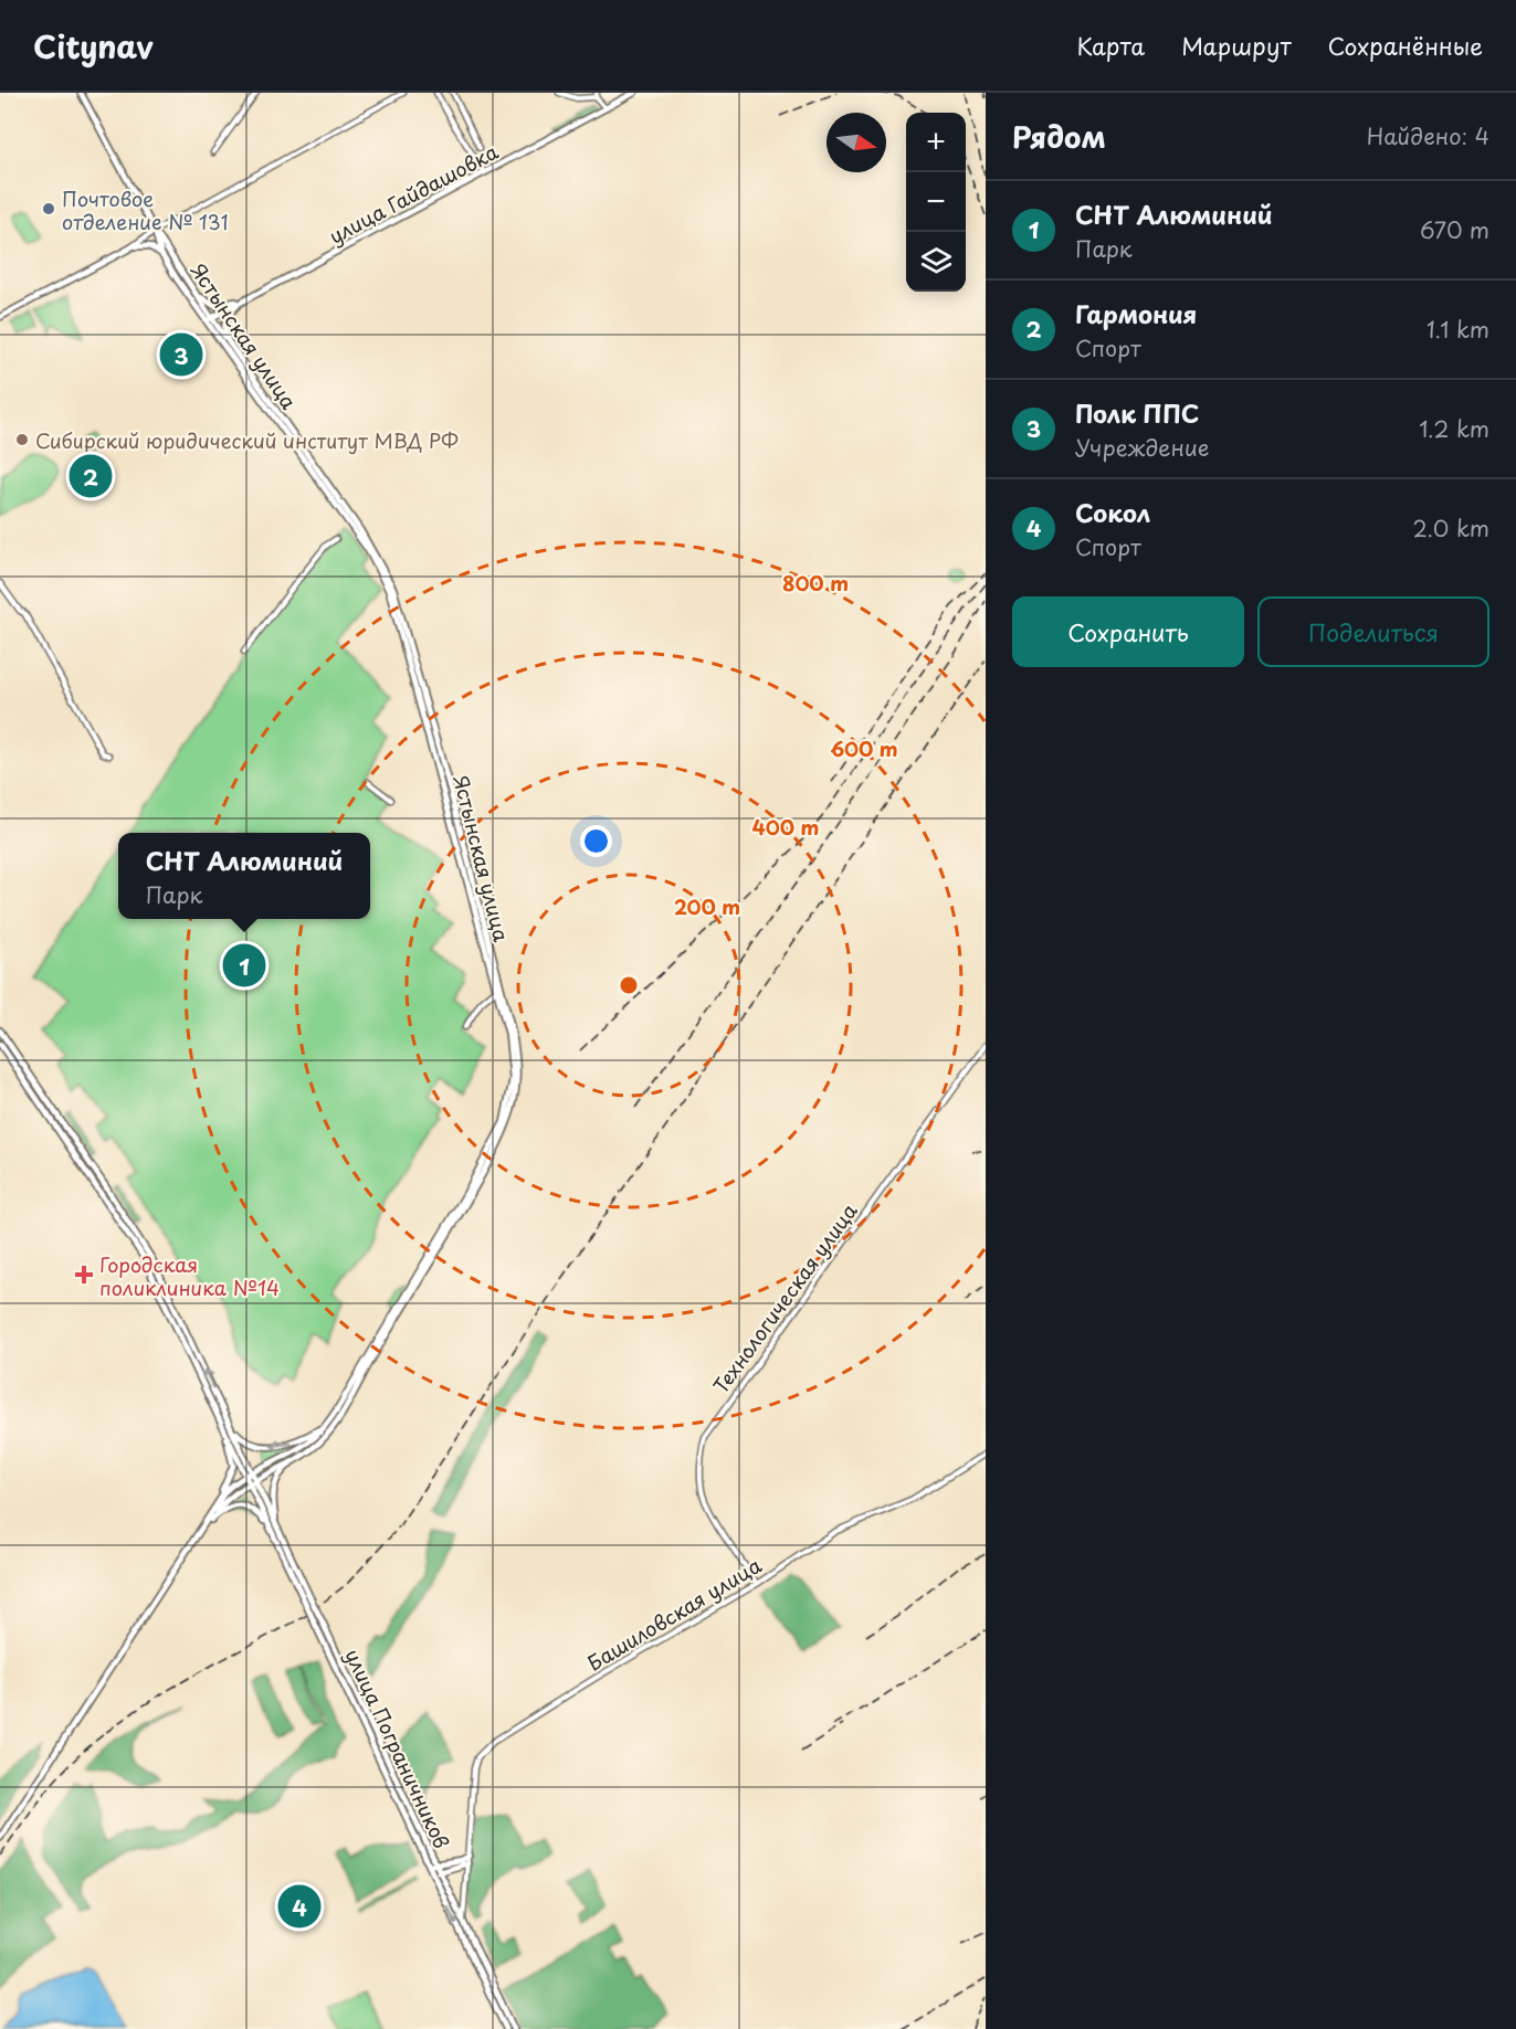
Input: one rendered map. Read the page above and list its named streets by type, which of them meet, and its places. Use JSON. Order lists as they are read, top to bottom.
{
  "streets": {
    "main road": ["улица Гайдашовка", "Ястынская улица", "улица Пограничников"],
    "street": ["Технологическая улица", "Башиловская улица"]
  },
  "crossings": [
    ["улица Гайдашовка", "Ястынская улица"],
    ["Ястынская улица", "улица Пограничников"],
    ["Технологическая улица", "Башиловская улица"],
    ["Башиловская улица", "улица Пограничников"]
  ],
  "places": {
    "other": ["Почтовое отделение № 131", "Сибирский юридический институт МВД РФ"],
    "health": ["Городская поликлиника №14"]
  },
  "north": "right",
  "page": {
    "header": "Citynav",
    "nav": ["Карта", "Маршрут", "Сохранённые"],
    "heading": ["Рядом", "Найдено: 4"],
    "map_buttons": ["+", "−"],
    "list": [
      {
        "mark": "1",
        "name": "СНТ Алюминий",
        "note": "Парк",
        "value": "670 m"
      },
      {
        "mark": "2",
        "name": "Гармония",
        "note": "Спорт",
        "value": "1.1 km"
      },
      {
        "mark": "3",
        "name": "Полк ППС",
        "note": "Учреждение",
        "value": "1.2 km"
      },
      {
        "mark": "4",
        "name": "Сокол",
        "note": "Спорт",
        "value": "2.0 km"
      }
    ],
    "pins": [
      "3",
      "2",
      "1",
      "4"
    ],
    "buttons": ["Сохранить", "Поделиться"],
    "popup": ["СНТ Алюминий", "Парк"]
  },
  "rings": [
    "800 m",
    "600 m",
    "400 m",
    "200 m"
  ]
}
